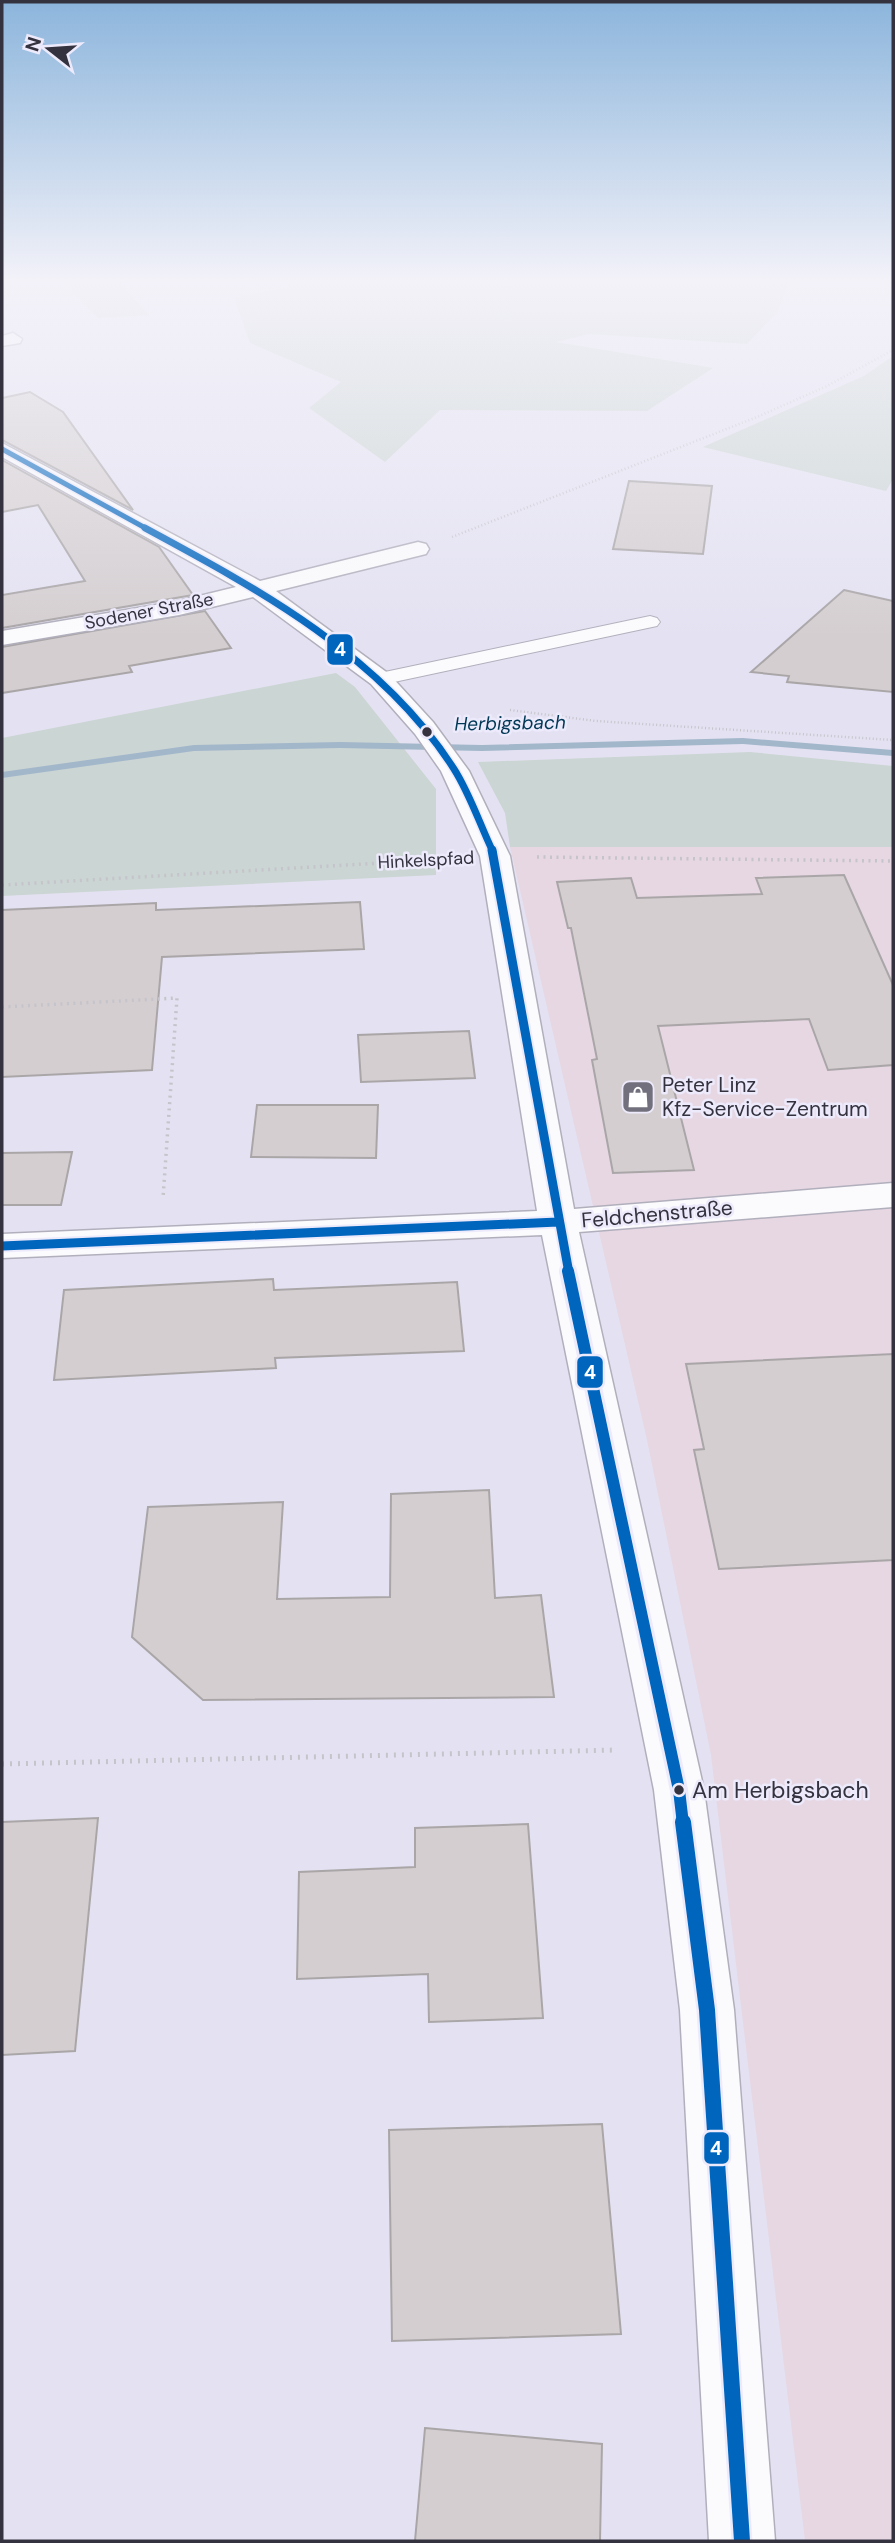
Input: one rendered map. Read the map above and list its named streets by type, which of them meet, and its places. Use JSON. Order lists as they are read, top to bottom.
{
  "streets": {
    "street": ["Sodener Straße", "Feldchenstraße"],
    "path": ["Hinkelspfad"]
  },
  "water": ["Herbigsbach"],
  "places": {
    "shop": ["Peter Linz Kfz-Service-Zentrum"],
    "other": ["Am Herbigsbach"]
  },
  "lines": ["transit line 4"],
  "north": "left"
}
